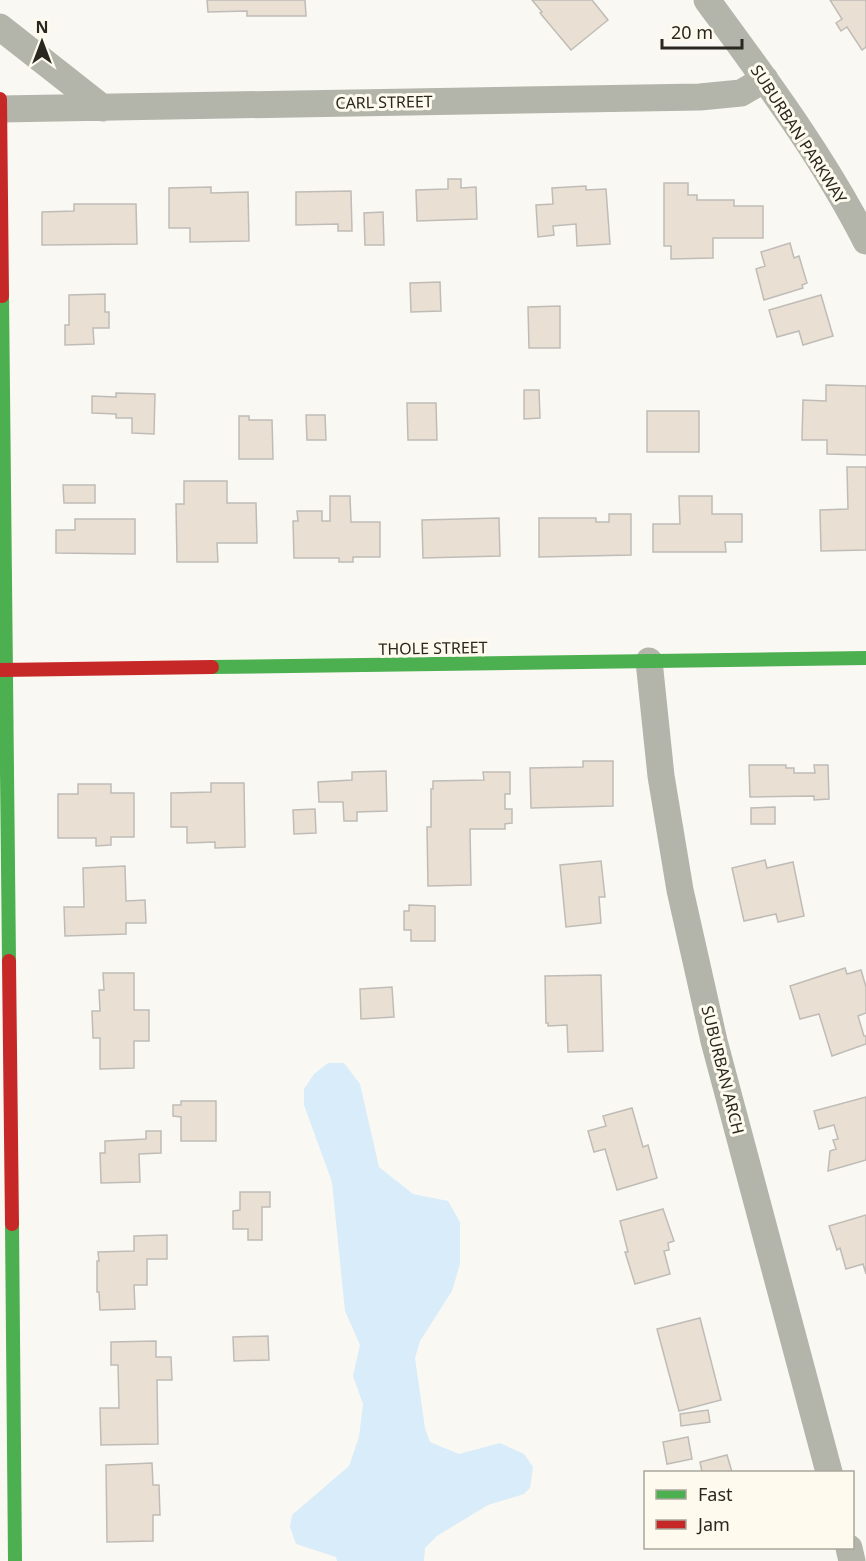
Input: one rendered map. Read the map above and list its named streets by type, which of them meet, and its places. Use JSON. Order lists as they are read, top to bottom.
{
  "streets": {
    "street": [
      "CARL STREET",
      "SUBURBAN PARKWAY",
      "THOLE STREET",
      "SUBURBAN ARCH"
    ]
  },
  "crossings": [
    ["CARL STREET", "SUBURBAN PARKWAY"],
    ["THOLE STREET", "SUBURBAN ARCH"]
  ],
  "legend": ["Fast", "Jam"],
  "scale_bar": "20 m",
  "north": "top"
}
